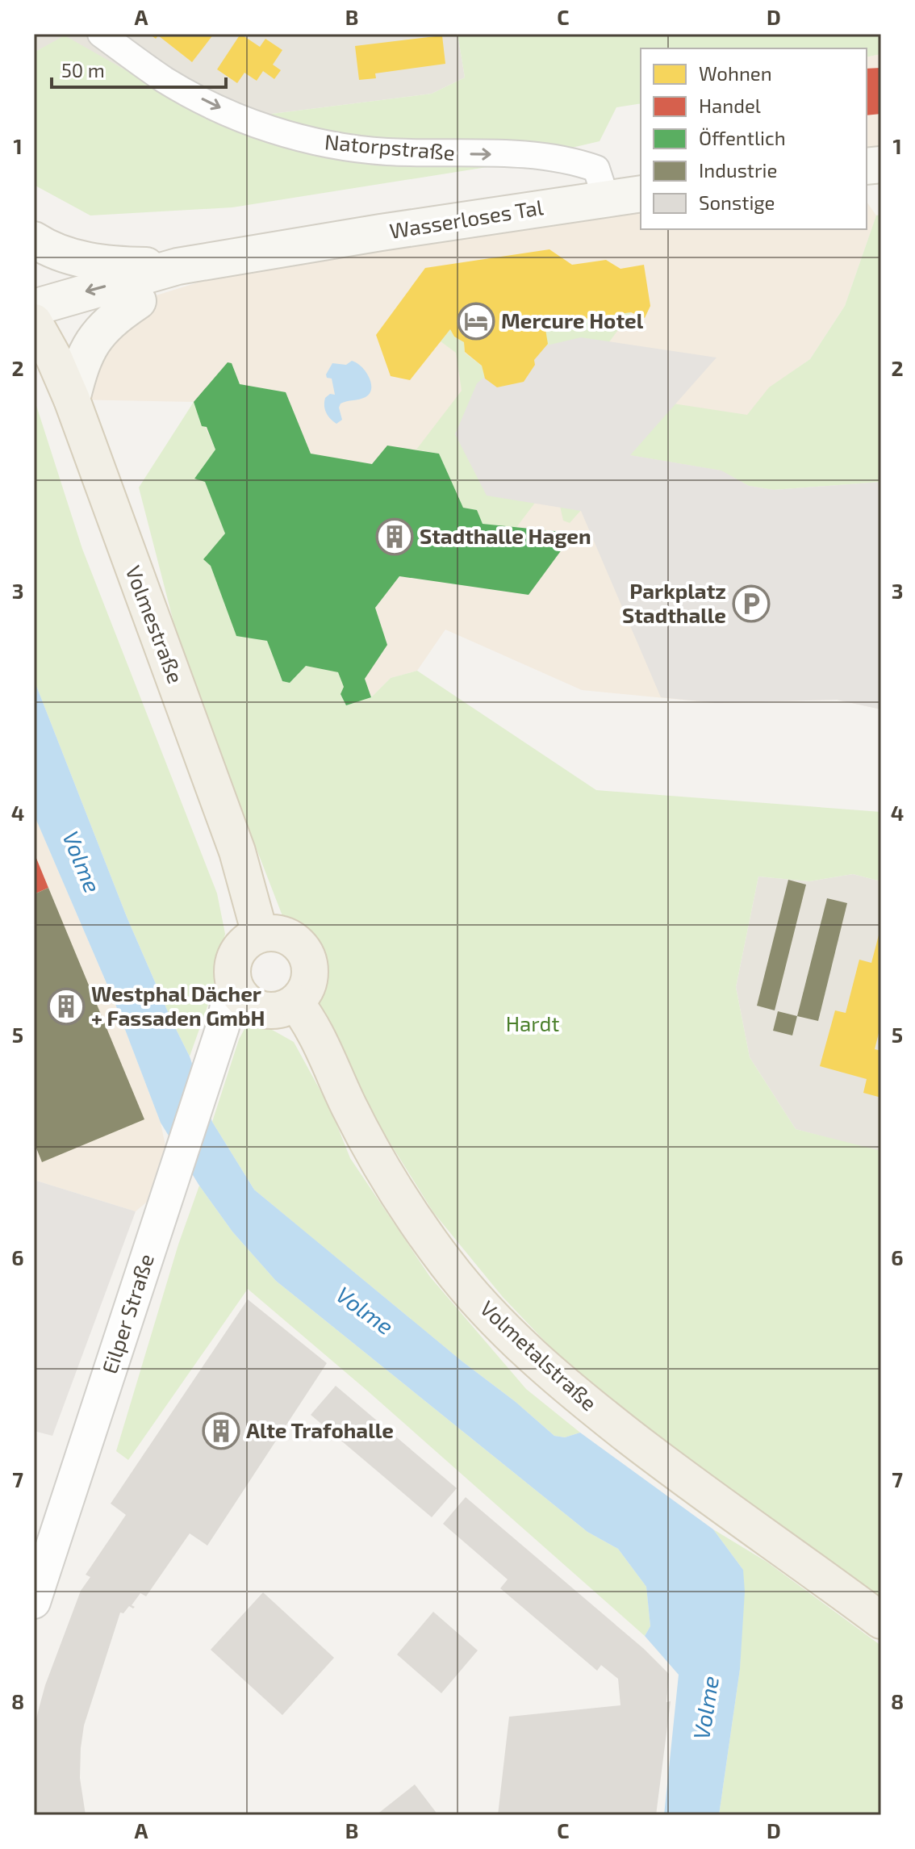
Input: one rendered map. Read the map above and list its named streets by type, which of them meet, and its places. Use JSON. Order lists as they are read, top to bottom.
{
  "streets": {
    "main road": ["Wasserloses Tal", "Volmestraße", "Volmetalstraße"],
    "street": ["Natorpstraße", "Eilper Straße"]
  },
  "crossings": [
    ["Natorpstraße", "Wasserloses Tal"],
    ["Wasserloses Tal", "Volmestraße"],
    ["Volmestraße", "Eilper Straße"],
    ["Volmestraße", "Volmetalstraße"],
    ["Eilper Straße", "Volmetalstraße"]
  ],
  "one_way": ["Natorpstraße"],
  "water": ["Volme"],
  "parks": ["Hardt"],
  "places": {
    "hotel": ["Mercure Hotel"],
    "building": ["Stadthalle Hagen", "Westphal Dächer + Fassaden GmbH", "Alte Trafohalle"],
    "parking": ["Parkplatz Stadthalle"]
  },
  "legend": [
    "Wohnen",
    "Handel",
    "Öffentlich",
    "Industrie",
    "Sonstige"
  ],
  "scale_bar": "50 m",
  "grid": {
    "columns": [
      "A",
      "B",
      "C",
      "D"
    ],
    "rows": [
      "1",
      "2",
      "3",
      "4",
      "5",
      "6",
      "7",
      "8"
    ]
  }
}
